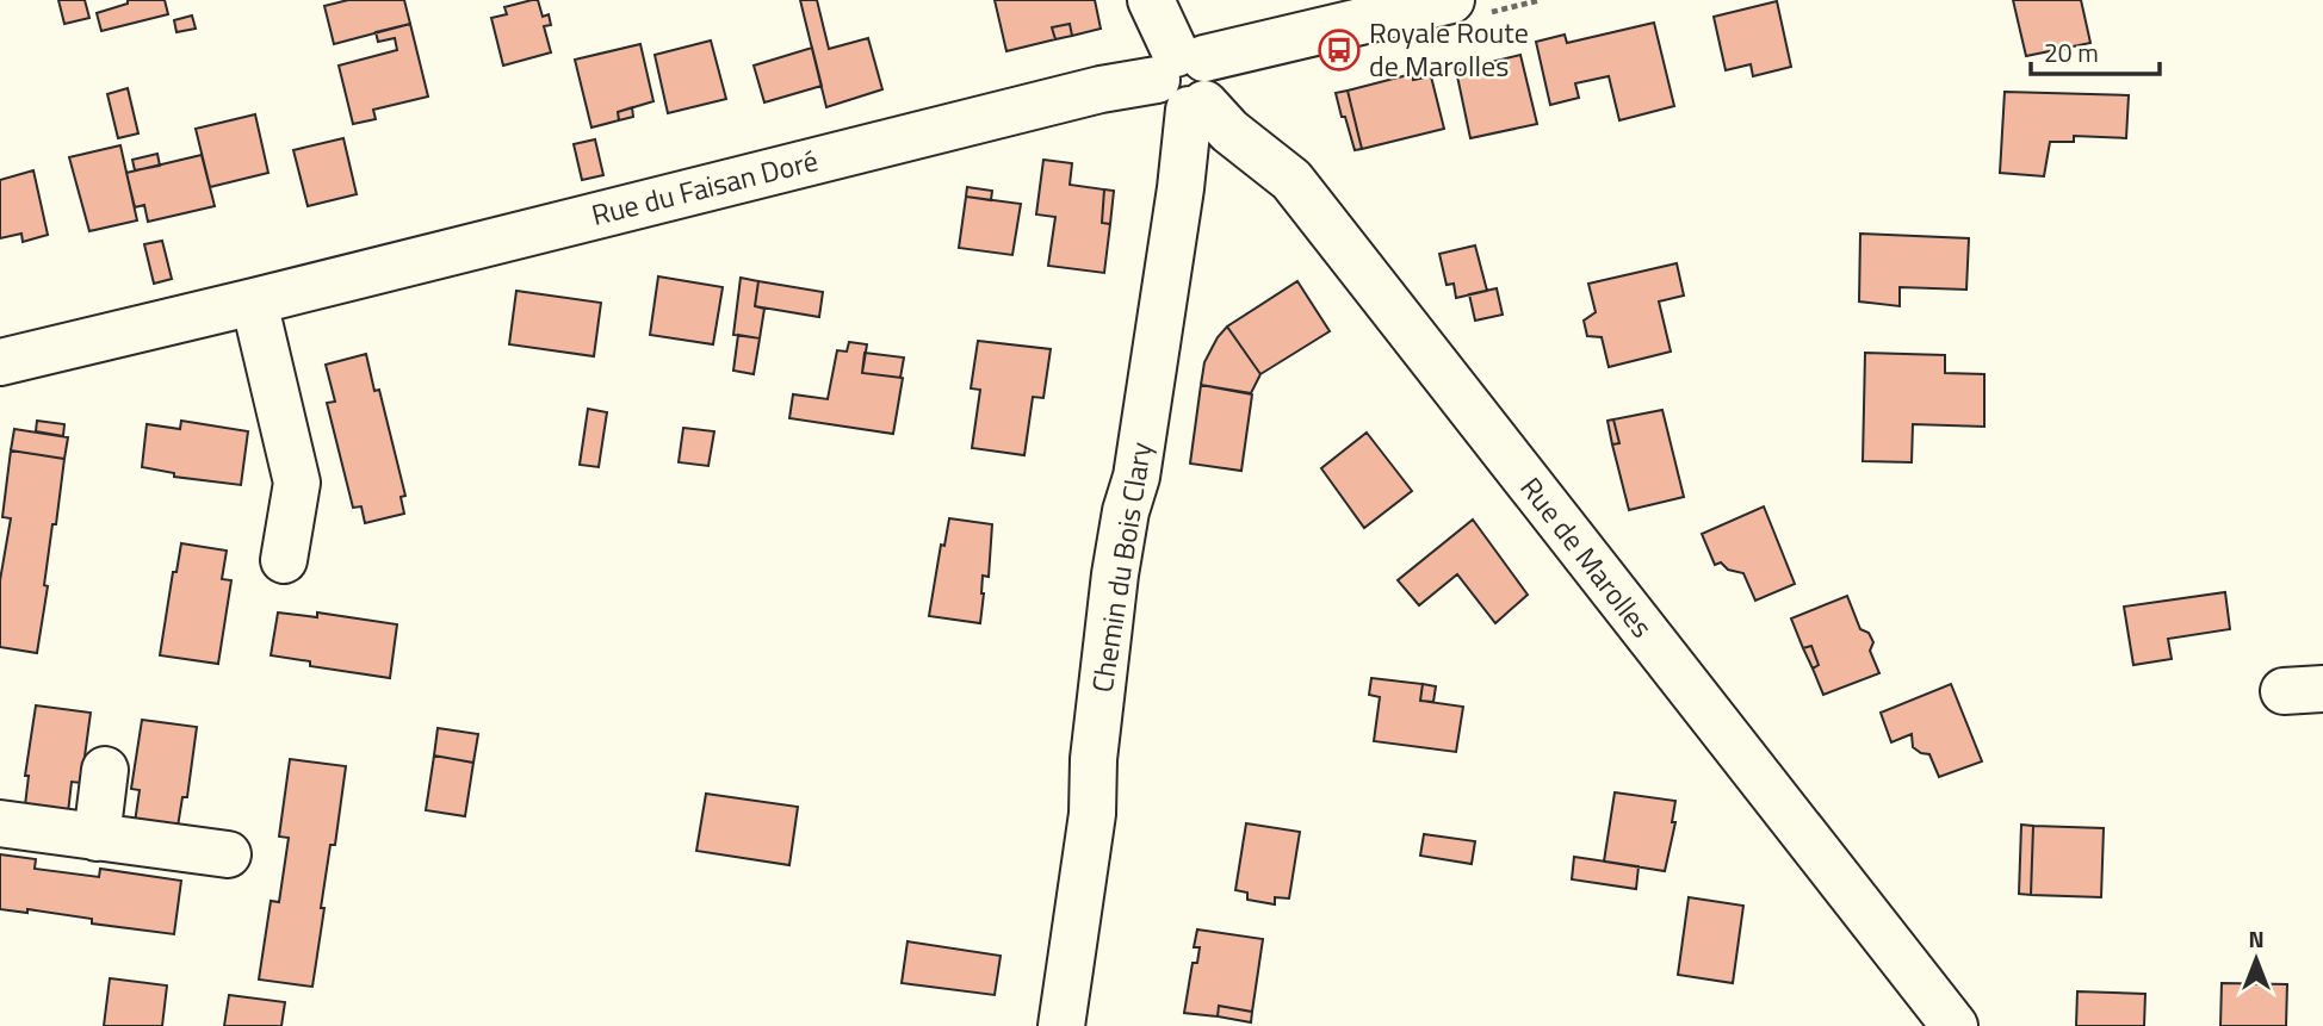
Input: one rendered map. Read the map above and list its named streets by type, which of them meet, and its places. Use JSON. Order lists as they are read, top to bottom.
{
  "streets": {
    "street": ["Rue du Faisan Doré", "Rue de Marolles", "Chemin du Bois Clary"]
  },
  "crossings": [
    ["Rue du Faisan Doré", "Rue de Marolles"],
    ["Rue du Faisan Doré", "Chemin du Bois Clary"],
    ["Rue de Marolles", "Chemin du Bois Clary"]
  ],
  "places": {
    "bus stop": ["Royale Route de Marolles"]
  },
  "scale_bar": "20 m",
  "north": "top"
}
